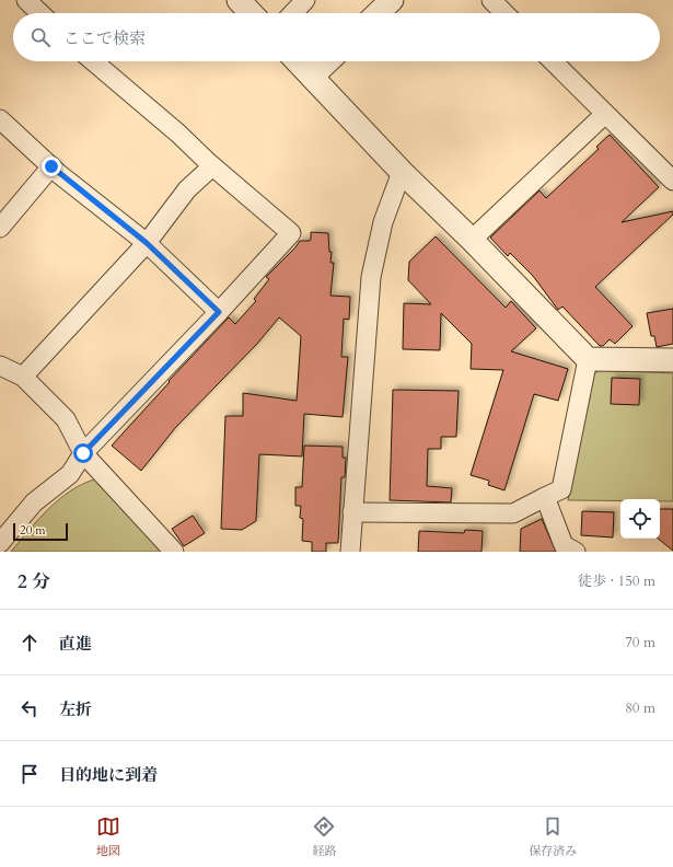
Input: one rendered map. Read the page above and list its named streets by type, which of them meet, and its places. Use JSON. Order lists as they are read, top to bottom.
{
  "scale_bar": "20 m",
  "page": {
    "search": "ここで検索",
    "scale": "20 m",
    "heading": ["2 分", "徒歩 · 150 m"],
    "list": [
      ["直進", "70 m"],
      ["左折", "80 m"],
      "目的地に到着"
    ],
    "nav": ["地図", "経路", "保存済み"]
  }
}
